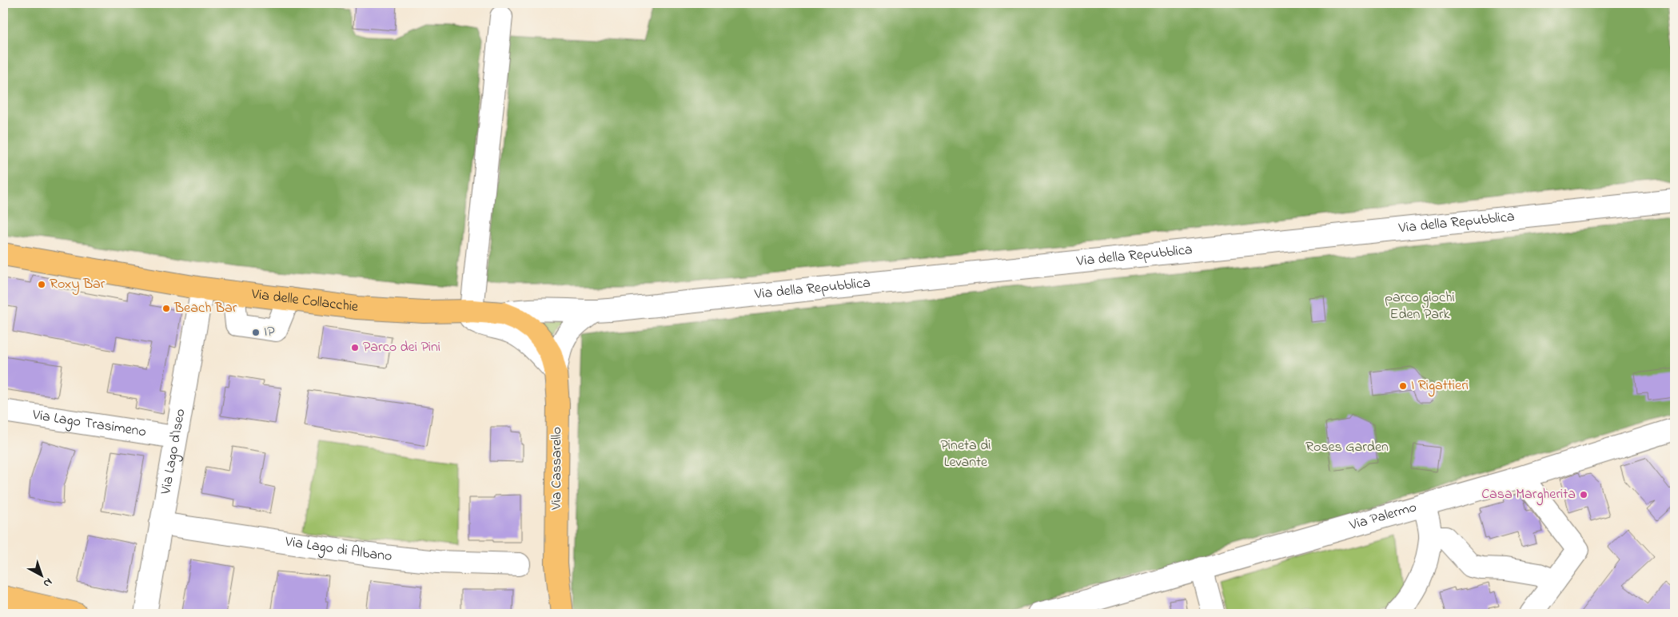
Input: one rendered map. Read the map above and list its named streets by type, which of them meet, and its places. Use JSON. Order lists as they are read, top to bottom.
{
  "streets": {
    "main road": ["Via delle Collacchie", "Via Cassarello"],
    "street": [
      "Via della Repubblica",
      "Via Lago Trasimeno",
      "Via Lago d'Iseo",
      "Via Palermo",
      "Via Lago di Albano"
    ]
  },
  "crossings": [
    ["Via della Repubblica", "Via delle Collacchie"],
    ["Via delle Collacchie", "Via Lago d'Iseo"],
    ["Via delle Collacchie", "Via Cassarello"],
    ["Via Lago Trasimeno", "Via Lago d'Iseo"],
    ["Via Lago d'Iseo", "Via Lago di Albano"]
  ],
  "parks": ["parco giochi Eden Park", "Pineta di Levante", "Roses Garden"],
  "places": [
    "Roxy Bar",
    "Beach Bar",
    "IP",
    "Parco dei Pini",
    "I Rigattieri",
    "Casa Margherita"
  ],
  "north": "bottom right"
}
